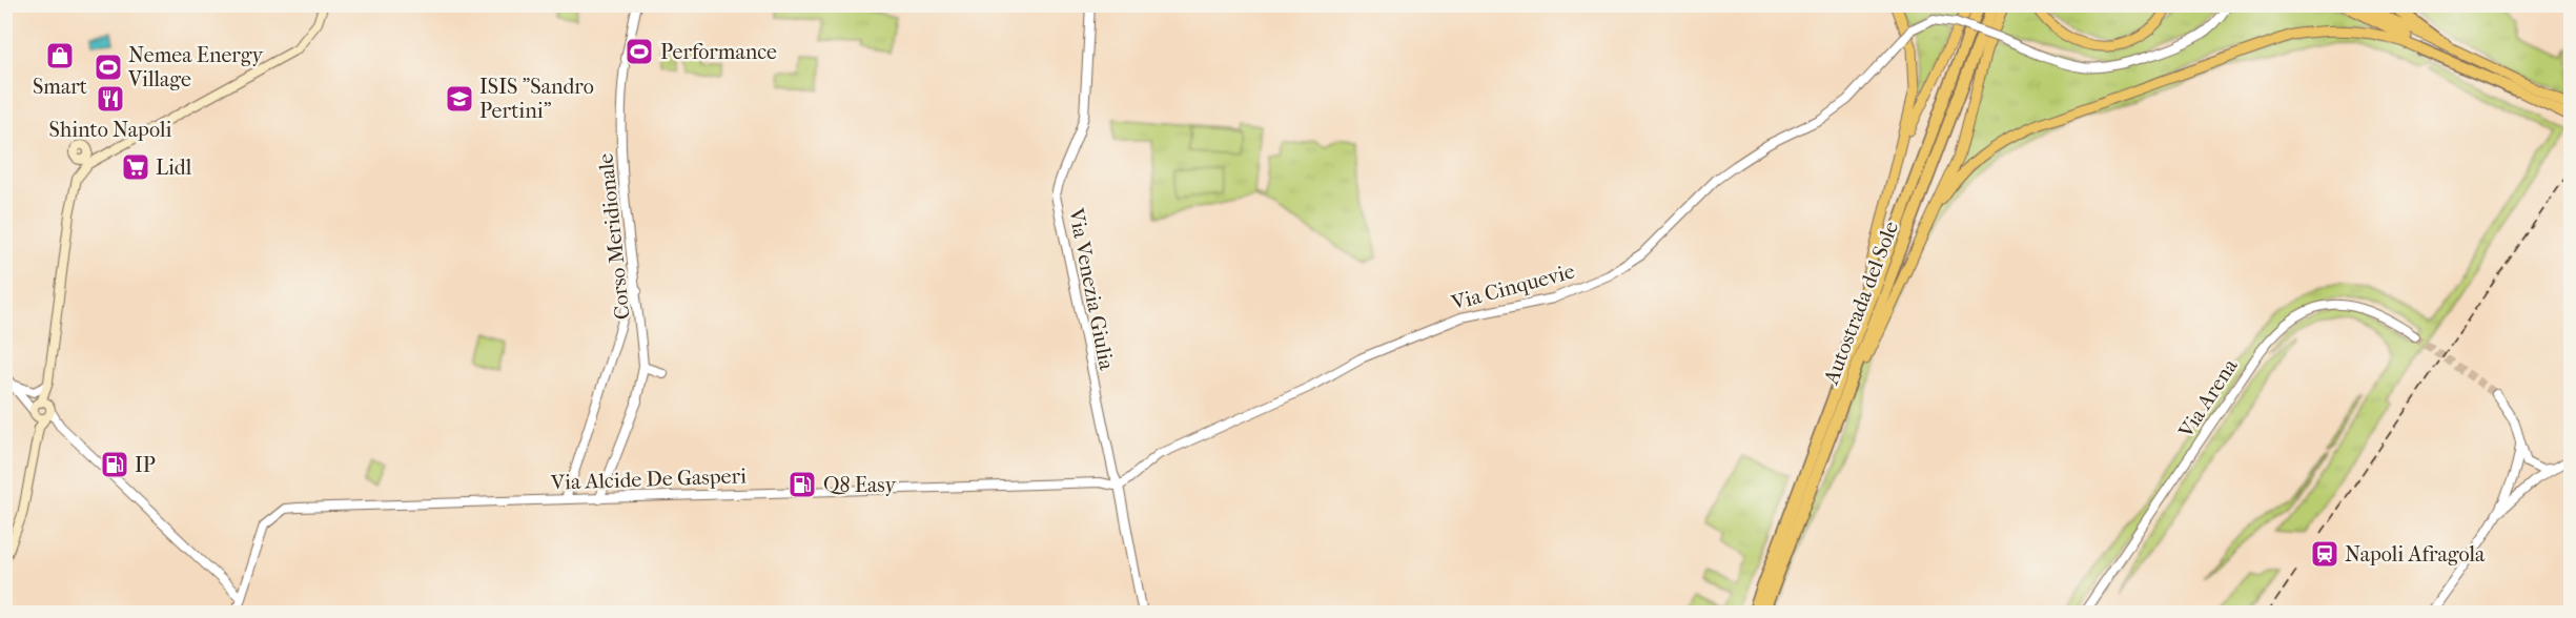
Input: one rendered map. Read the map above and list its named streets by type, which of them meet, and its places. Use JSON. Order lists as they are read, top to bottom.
{
  "streets": {
    "highway": ["Autostrada del Sole"],
    "street": [
      "Corso Meridionale",
      "Via Cinquevie",
      "Via Venezia Giulia",
      "Via Arena",
      "Via Alcide De Gasperi"
    ]
  },
  "crossings": [
    ["Corso Meridionale", "Via Alcide De Gasperi"],
    ["Via Cinquevie", "Via Venezia Giulia"],
    ["Via Cinquevie", "Via Alcide De Gasperi"],
    ["Via Venezia Giulia", "Via Alcide De Gasperi"]
  ],
  "places": {
    "sports": ["Performance", "Nemea Energy Village"],
    "shop": ["Smart"],
    "restaurant": ["Shinto Napoli"],
    "school or university": ["ISIS \"Sandro Pertini\""],
    "supermarket": ["Lidl"],
    "fuel station": ["IP", "Q8 Easy"],
    "station": ["Napoli Afragola"]
  }
}
